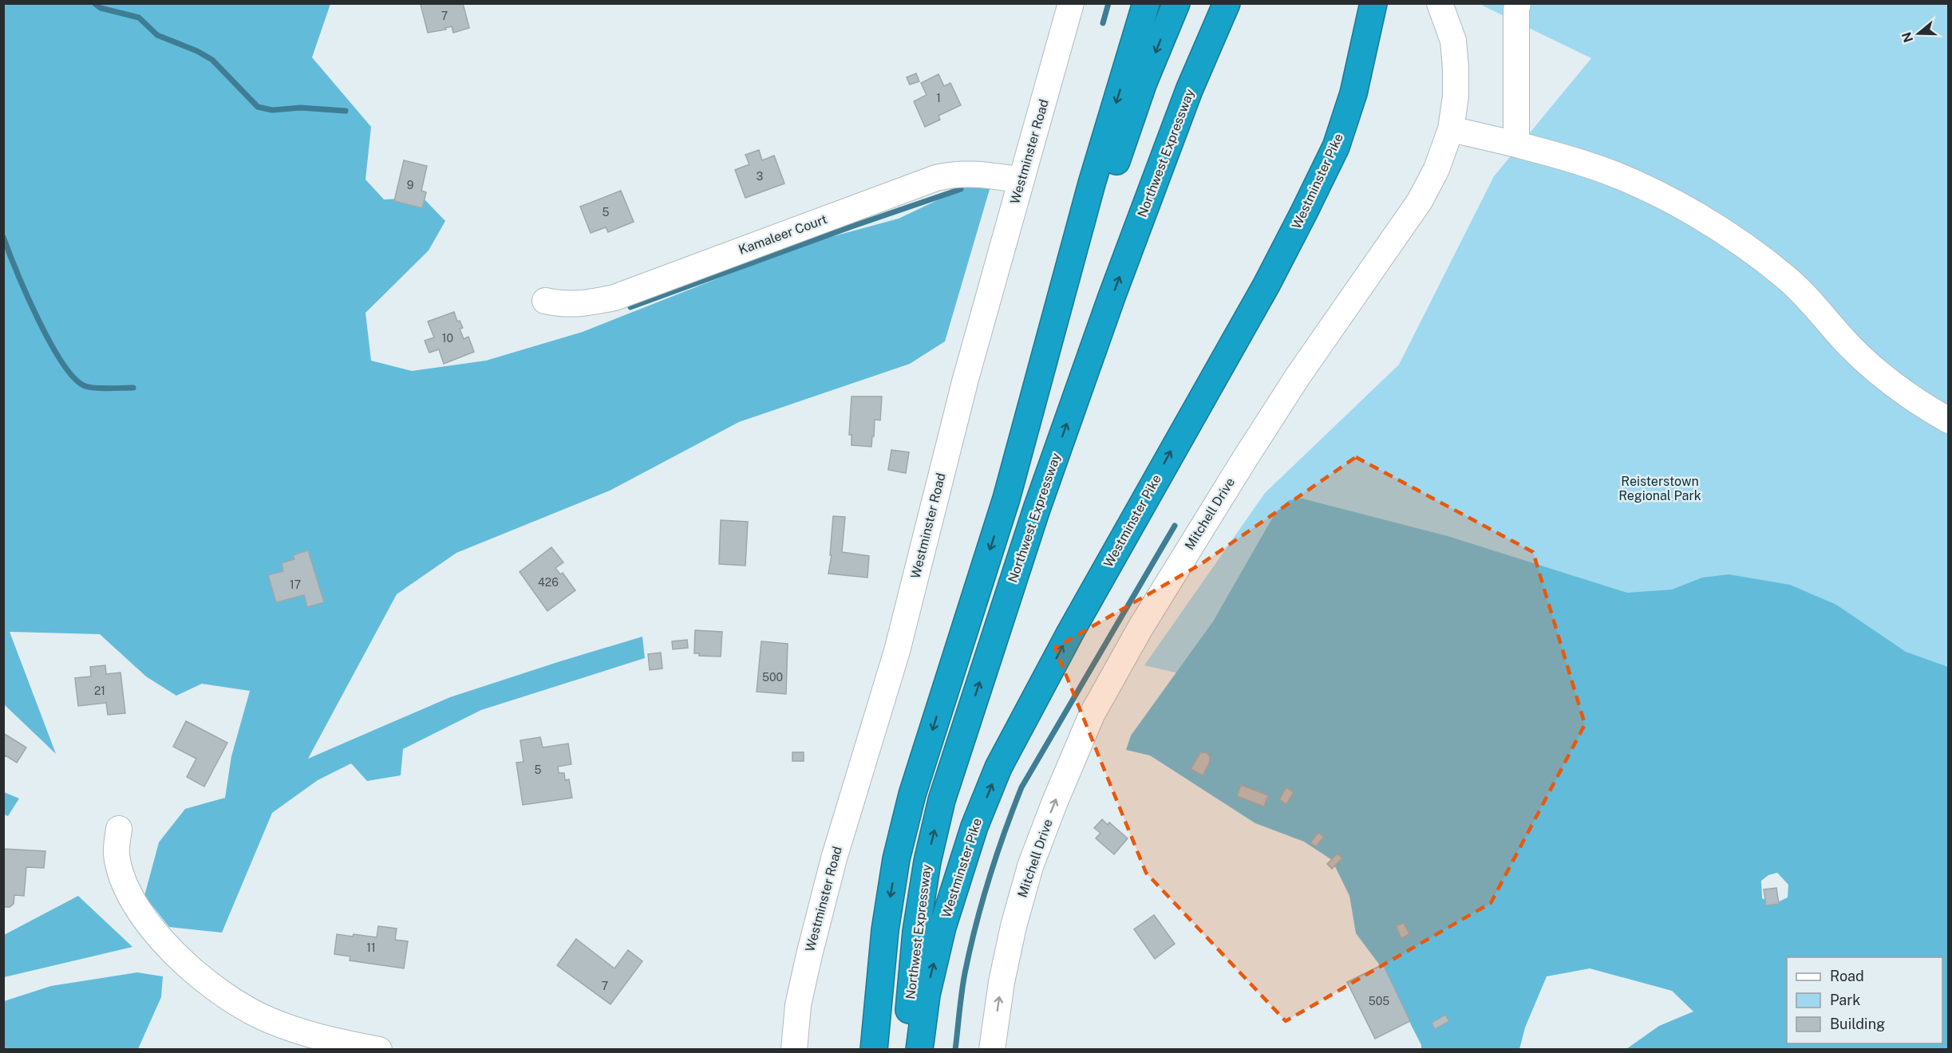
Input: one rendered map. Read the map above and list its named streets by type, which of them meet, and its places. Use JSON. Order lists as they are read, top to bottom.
{
  "streets": {
    "highway": ["Northwest Expressway", "Westminster Pike"],
    "street": ["Westminster Road", "Kamaleer Court", "Mitchell Drive"]
  },
  "crossings": [
    ["Westminster Road", "Kamaleer Court"]
  ],
  "one_way": ["Mitchell Drive"],
  "parks": ["Reisterstown Regional Park"],
  "house_numbers": [
    "7",
    "1",
    "3",
    "9",
    "5",
    "10",
    "426",
    "17",
    "500",
    "21",
    "5",
    "11",
    "7",
    "505"
  ],
  "legend": ["Road", "Park", "Building"],
  "north": "left"
}
